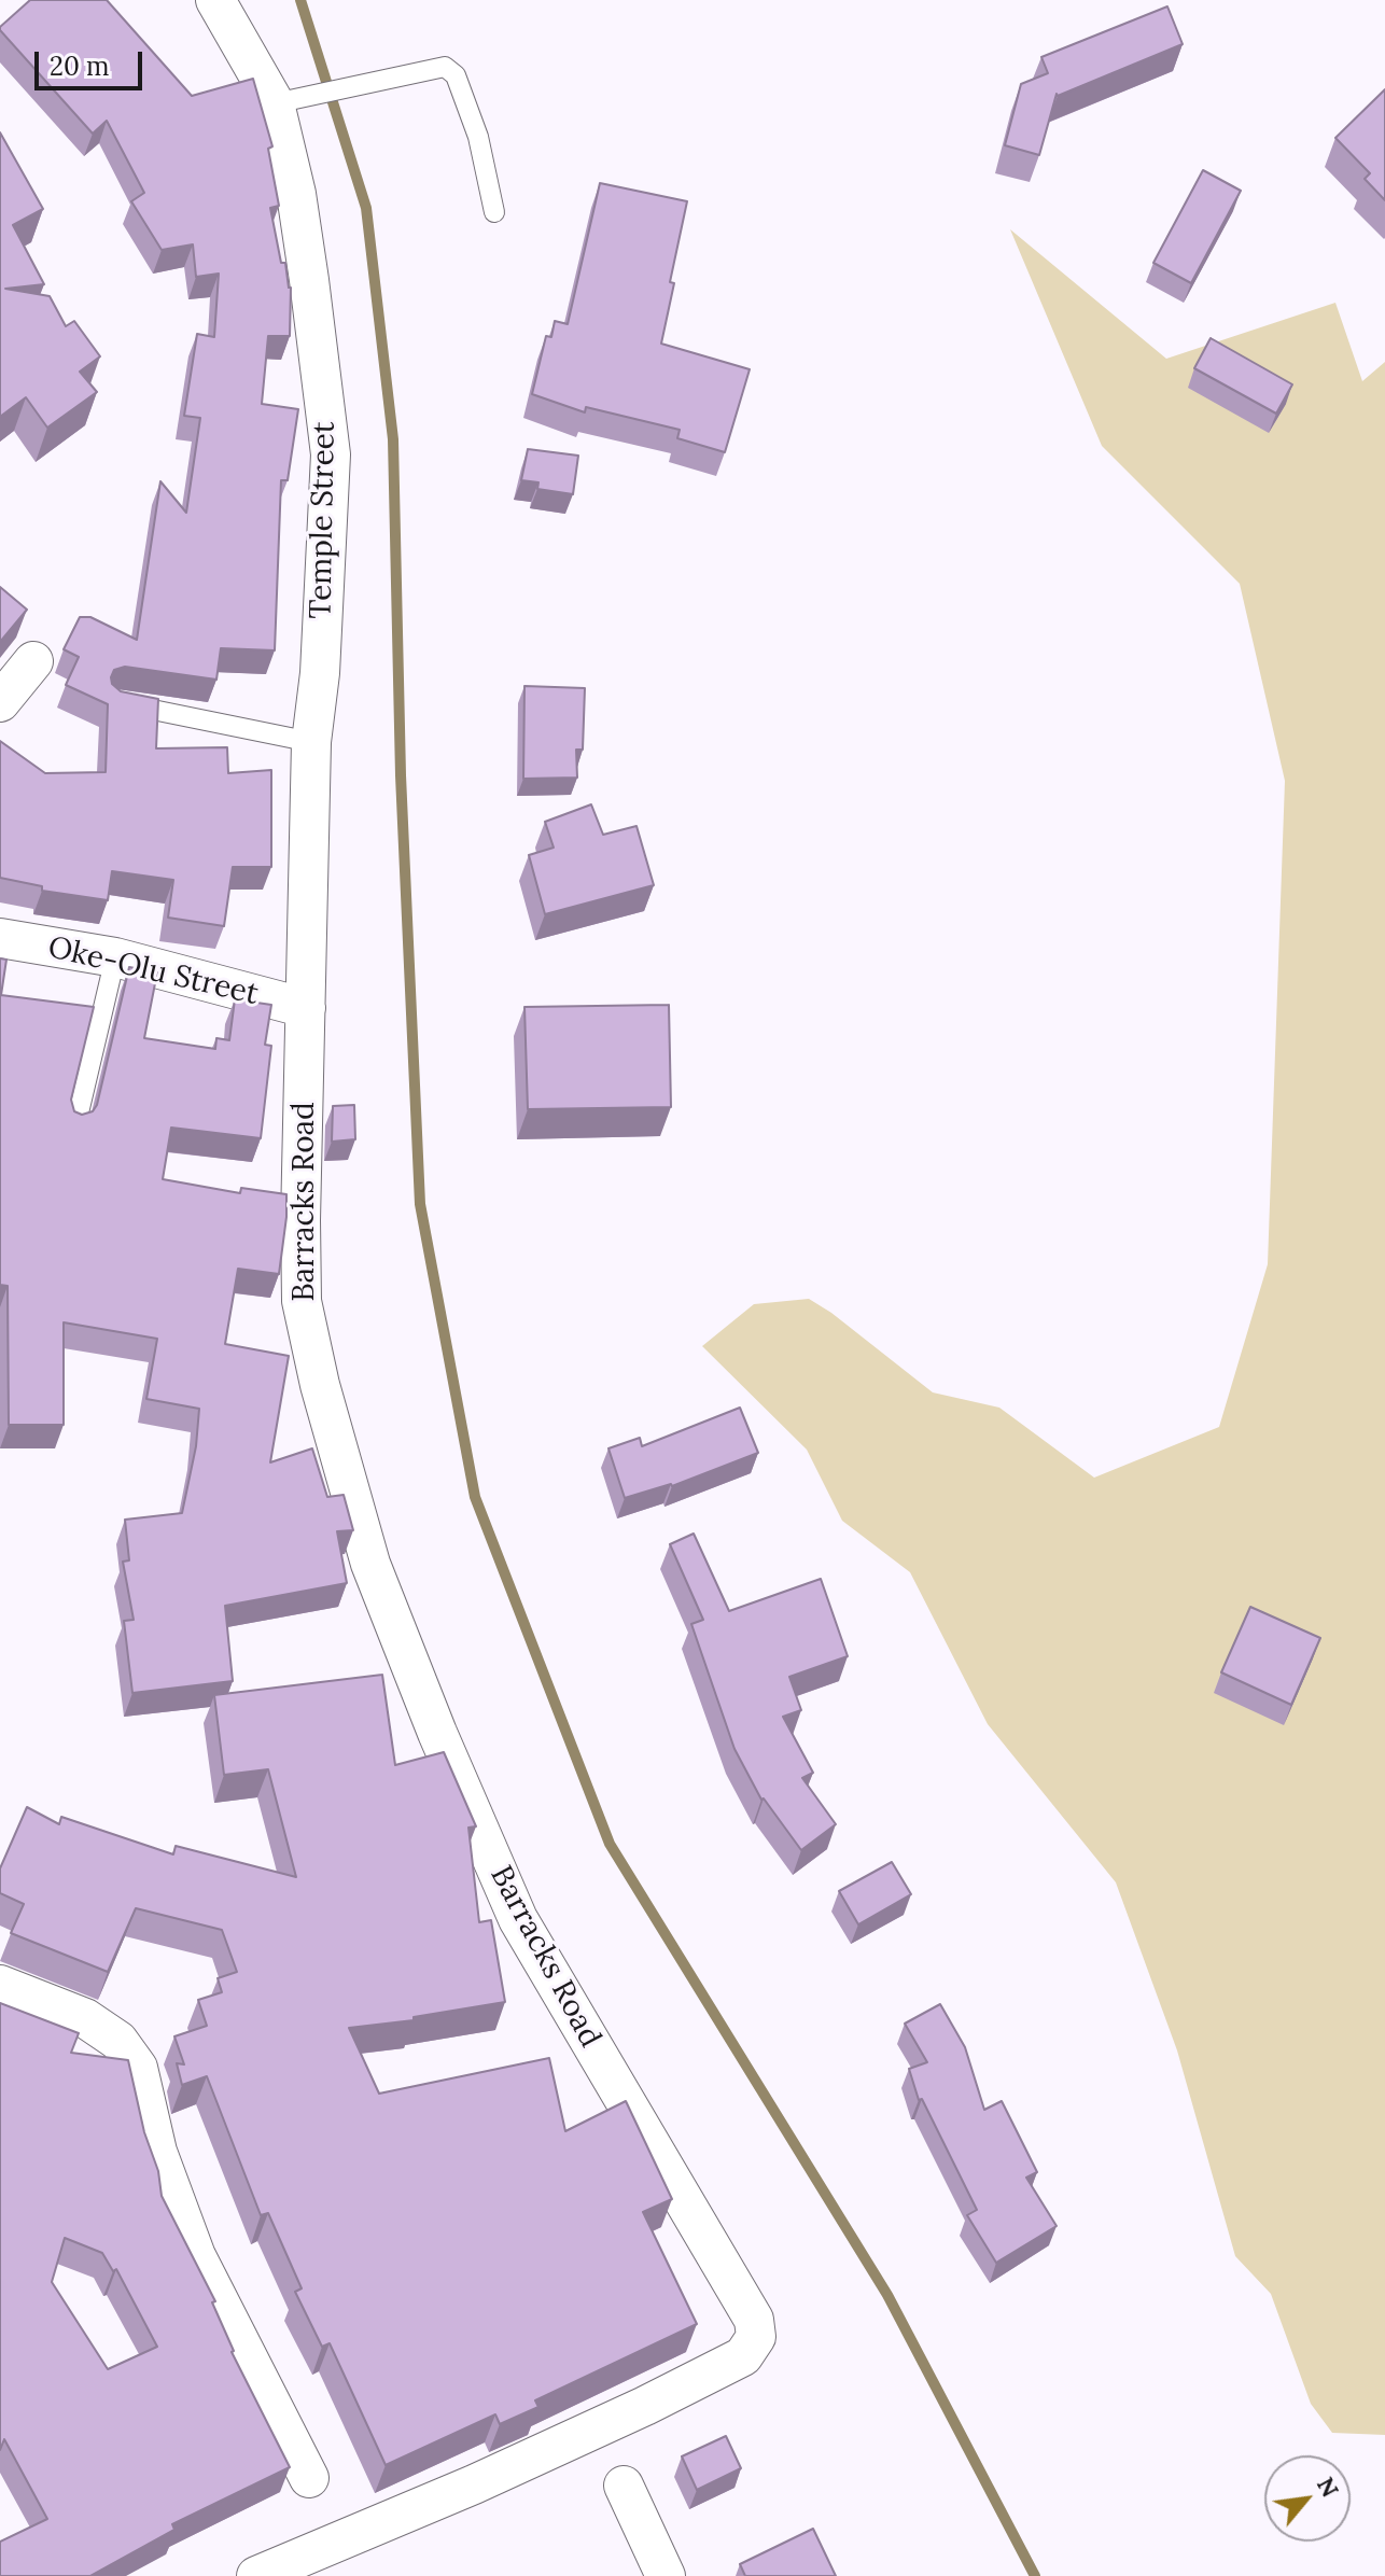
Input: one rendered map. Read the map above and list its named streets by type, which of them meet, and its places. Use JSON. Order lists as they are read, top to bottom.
{
  "streets": {
    "street": ["Temple Street", "Oke-Olu Street", "Barracks Road"]
  },
  "crossings": [
    ["Temple Street", "Oke-Olu Street"],
    ["Temple Street", "Barracks Road"],
    ["Oke-Olu Street", "Barracks Road"]
  ],
  "scale_bar": "20 m",
  "north": "top right"
}
